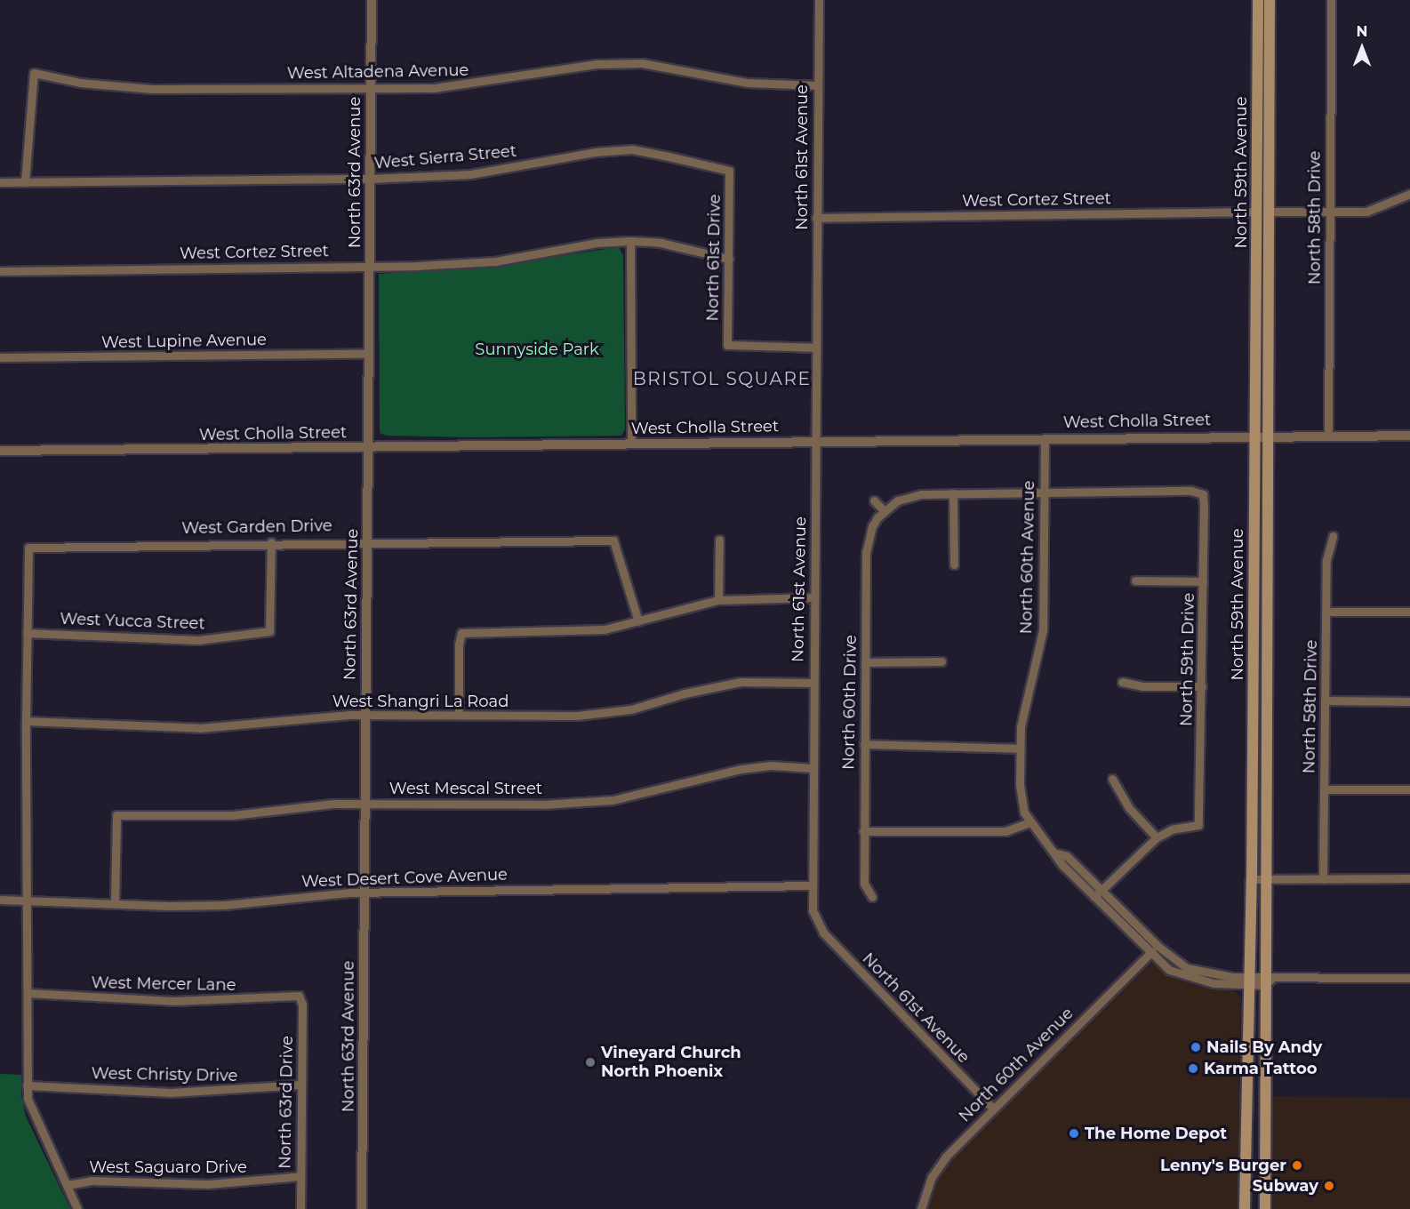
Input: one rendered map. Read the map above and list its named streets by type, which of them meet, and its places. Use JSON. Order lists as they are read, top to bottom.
{
  "streets": {
    "main road": ["North 59th Avenue"],
    "street": [
      "West Altadena Avenue",
      "West Sierra Street",
      "North 61st Avenue",
      "North 63rd Avenue",
      "West Cortez Street",
      "North 58th Drive",
      "North 61st Drive",
      "West Lupine Avenue",
      "West Cholla Street",
      "West Garden Drive",
      "North 60th Avenue",
      "West Yucca Street",
      "North 59th Drive",
      "West Shangri La Road",
      "North 60th Drive",
      "West Mescal Street",
      "West Desert Cove Avenue",
      "West Mercer Lane",
      "West Christy Drive",
      "North 63rd Drive",
      "West Saguaro Drive"
    ]
  },
  "crossings": [
    ["West Altadena Avenue", "West Sierra Street"],
    ["West Altadena Avenue", "North 61st Avenue"],
    ["West Altadena Avenue", "North 63rd Avenue"],
    ["West Sierra Street", "North 63rd Avenue"],
    ["West Sierra Street", "North 61st Drive"],
    ["North 61st Avenue", "West Cortez Street"],
    ["North 61st Avenue", "North 61st Drive"],
    ["North 61st Avenue", "West Cholla Street"],
    ["North 61st Avenue", "North 60th Avenue"],
    ["North 61st Avenue", "West Shangri La Road"],
    ["North 61st Avenue", "West Mescal Street"],
    ["North 61st Avenue", "West Desert Cove Avenue"],
    ["North 63rd Avenue", "West Cortez Street"],
    ["North 63rd Avenue", "West Lupine Avenue"],
    ["North 63rd Avenue", "West Cholla Street"],
    ["North 63rd Avenue", "West Garden Drive"],
    ["North 63rd Avenue", "West Shangri La Road"],
    ["North 63rd Avenue", "West Mescal Street"],
    ["North 63rd Avenue", "West Desert Cove Avenue"],
    ["North 59th Avenue", "West Cortez Street"],
    ["North 59th Avenue", "West Cholla Street"],
    ["West Cortez Street", "North 61st Drive"],
    ["North 58th Drive", "West Cholla Street"],
    ["West Cholla Street", "North 60th Avenue"],
    ["West Garden Drive", "West Yucca Street"],
    ["North 60th Avenue", "North 59th Drive"],
    ["West Mescal Street", "West Desert Cove Avenue"],
    ["West Mercer Lane", "North 63rd Drive"],
    ["West Christy Drive", "North 63rd Drive"],
    ["North 63rd Drive", "West Saguaro Drive"]
  ],
  "districts": ["BRISTOL SQUARE"],
  "parks": ["Sunnyside Park"],
  "places": [
    "Nails By Andy",
    "Vineyard Church North Phoenix",
    "Karma Tattoo",
    "The Home Depot",
    "Lenny's Burger",
    "Subway"
  ],
  "north": "top"
}
